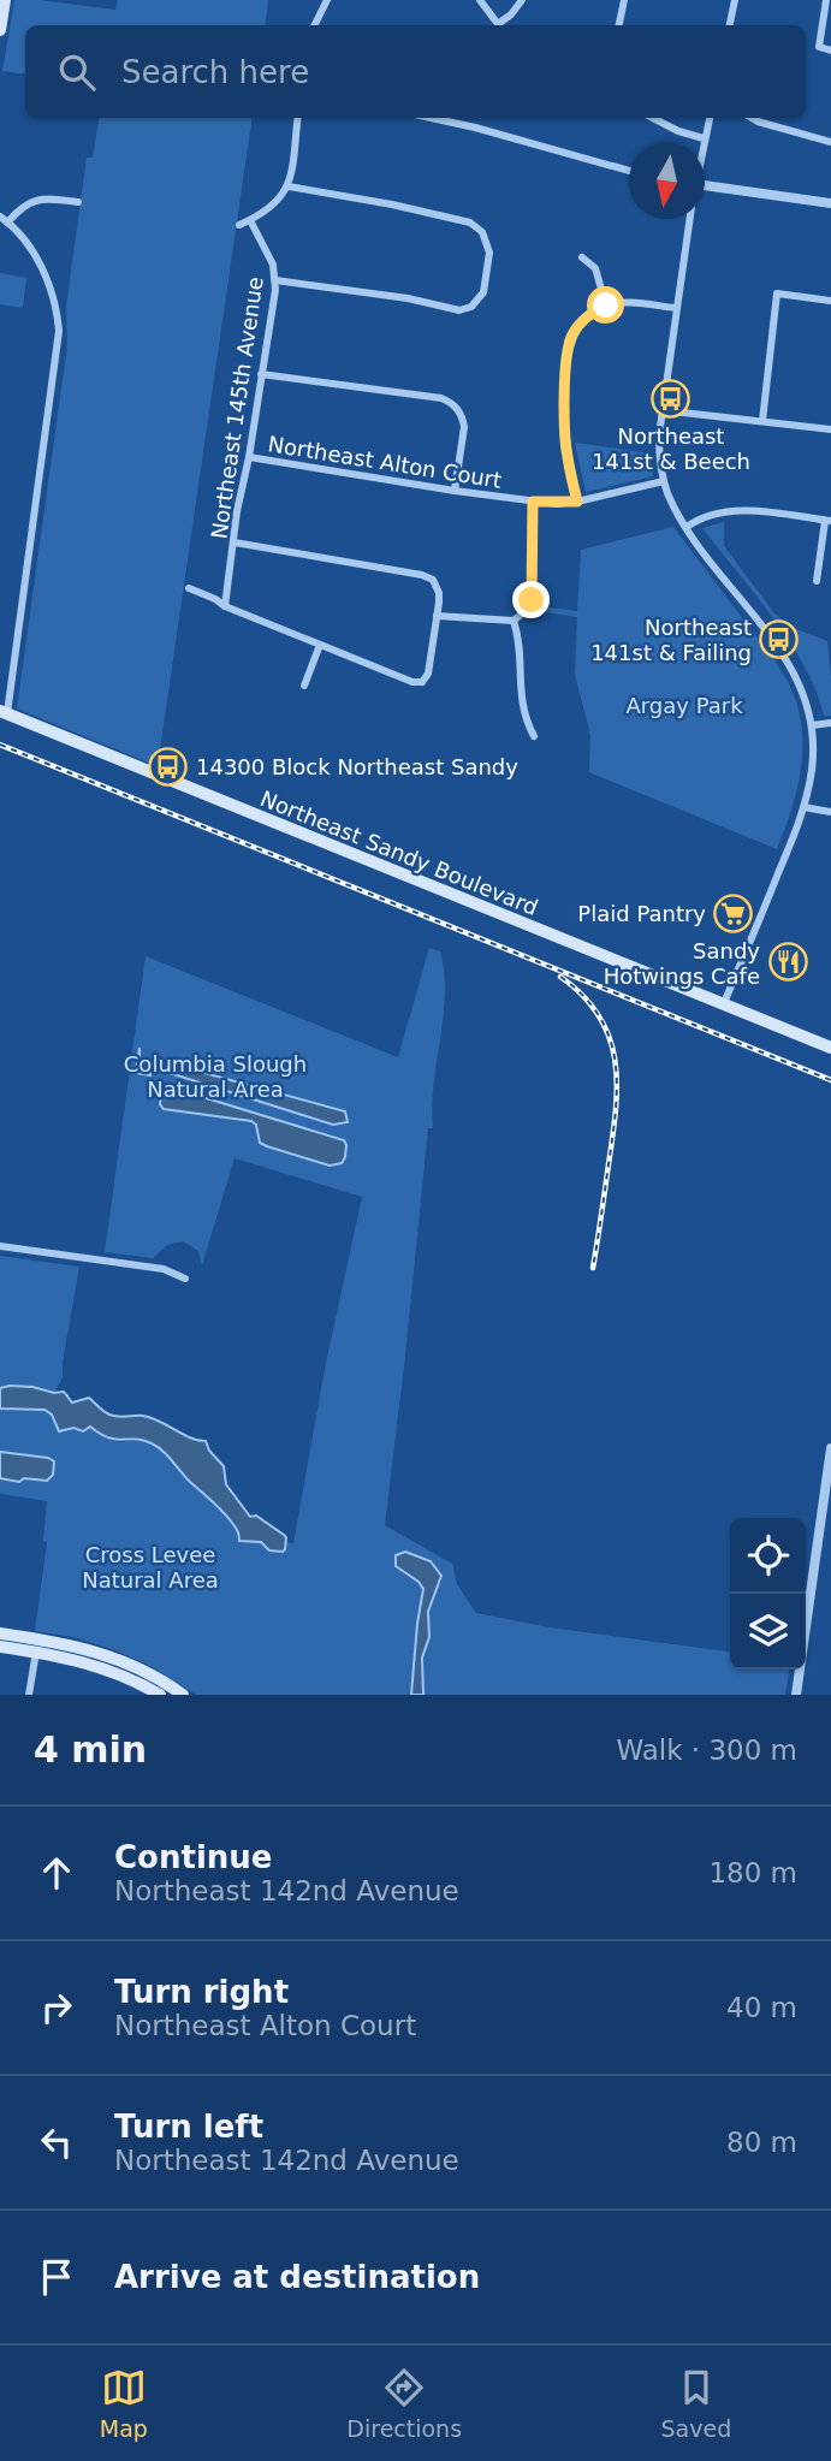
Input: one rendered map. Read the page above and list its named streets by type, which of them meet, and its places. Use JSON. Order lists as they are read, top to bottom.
{
  "streets": {
    "main road": ["Northeast Sandy Boulevard"],
    "street": ["Northeast 145th Avenue", "Northeast Alton Court"]
  },
  "crossings": [
    ["Northeast 145th Avenue", "Northeast Alton Court"]
  ],
  "parks": ["Argay Park", "Columbia Slough Natural Area", "Cross Levee Natural Area"],
  "places": {
    "bus stop": ["Northeast 141st & Beech", "Northeast 141st & Failing", "14300 Block Northeast Sandy"],
    "supermarket": ["Plaid Pantry"],
    "restaurant": ["Sandy Hotwings Cafe"]
  },
  "north": "bottom",
  "page": {
    "search": "Search here",
    "heading": ["4 min", "Walk · 300 m"],
    "list": [
      ["Continue", "Northeast 142nd Avenue", "180 m"],
      ["Turn right", "Northeast Alton Court", "40 m"],
      ["Turn left", "Northeast 142nd Avenue", "80 m"],
      "Arrive at destination"
    ],
    "nav": ["Map", "Directions", "Saved"]
  }
}
